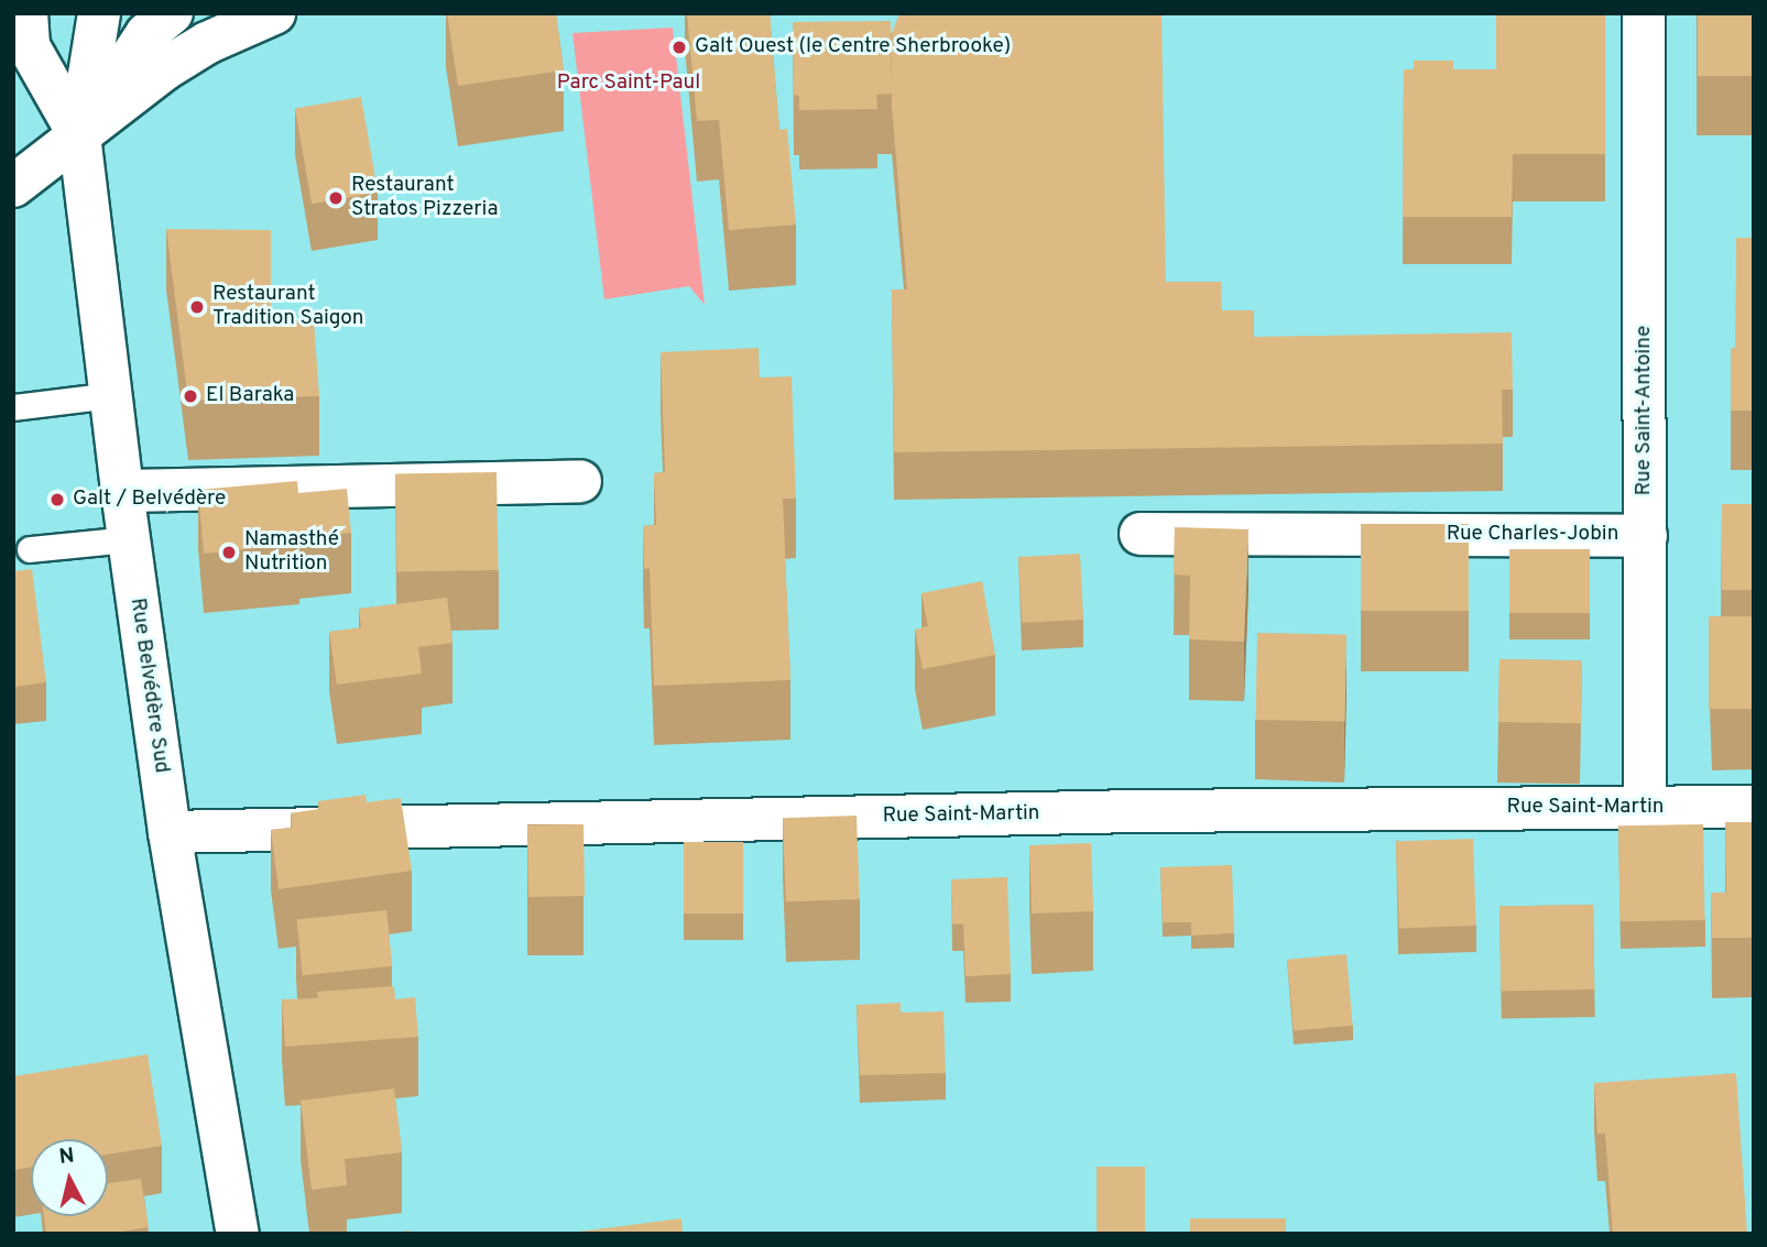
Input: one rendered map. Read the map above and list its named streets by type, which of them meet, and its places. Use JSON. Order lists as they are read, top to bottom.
{
  "streets": {
    "street": [
      "Rue Saint-Antoine",
      "Rue Charles-Jobin",
      "Rue Belvédère Sud",
      "Rue Saint-Martin"
    ]
  },
  "crossings": [
    ["Rue Saint-Antoine", "Rue Charles-Jobin"],
    ["Rue Saint-Antoine", "Rue Saint-Martin"],
    ["Rue Belvédère Sud", "Rue Saint-Martin"]
  ],
  "parks": ["Parc Saint-Paul"],
  "places": [
    "Galt Ouest (le Centre Sherbrooke)",
    "Restaurant Stratos Pizzeria",
    "Restaurant Tradition Saigon",
    "El Baraka",
    "Galt / Belvédère",
    "Namasthé Nutrition"
  ],
  "north": "top"
}
